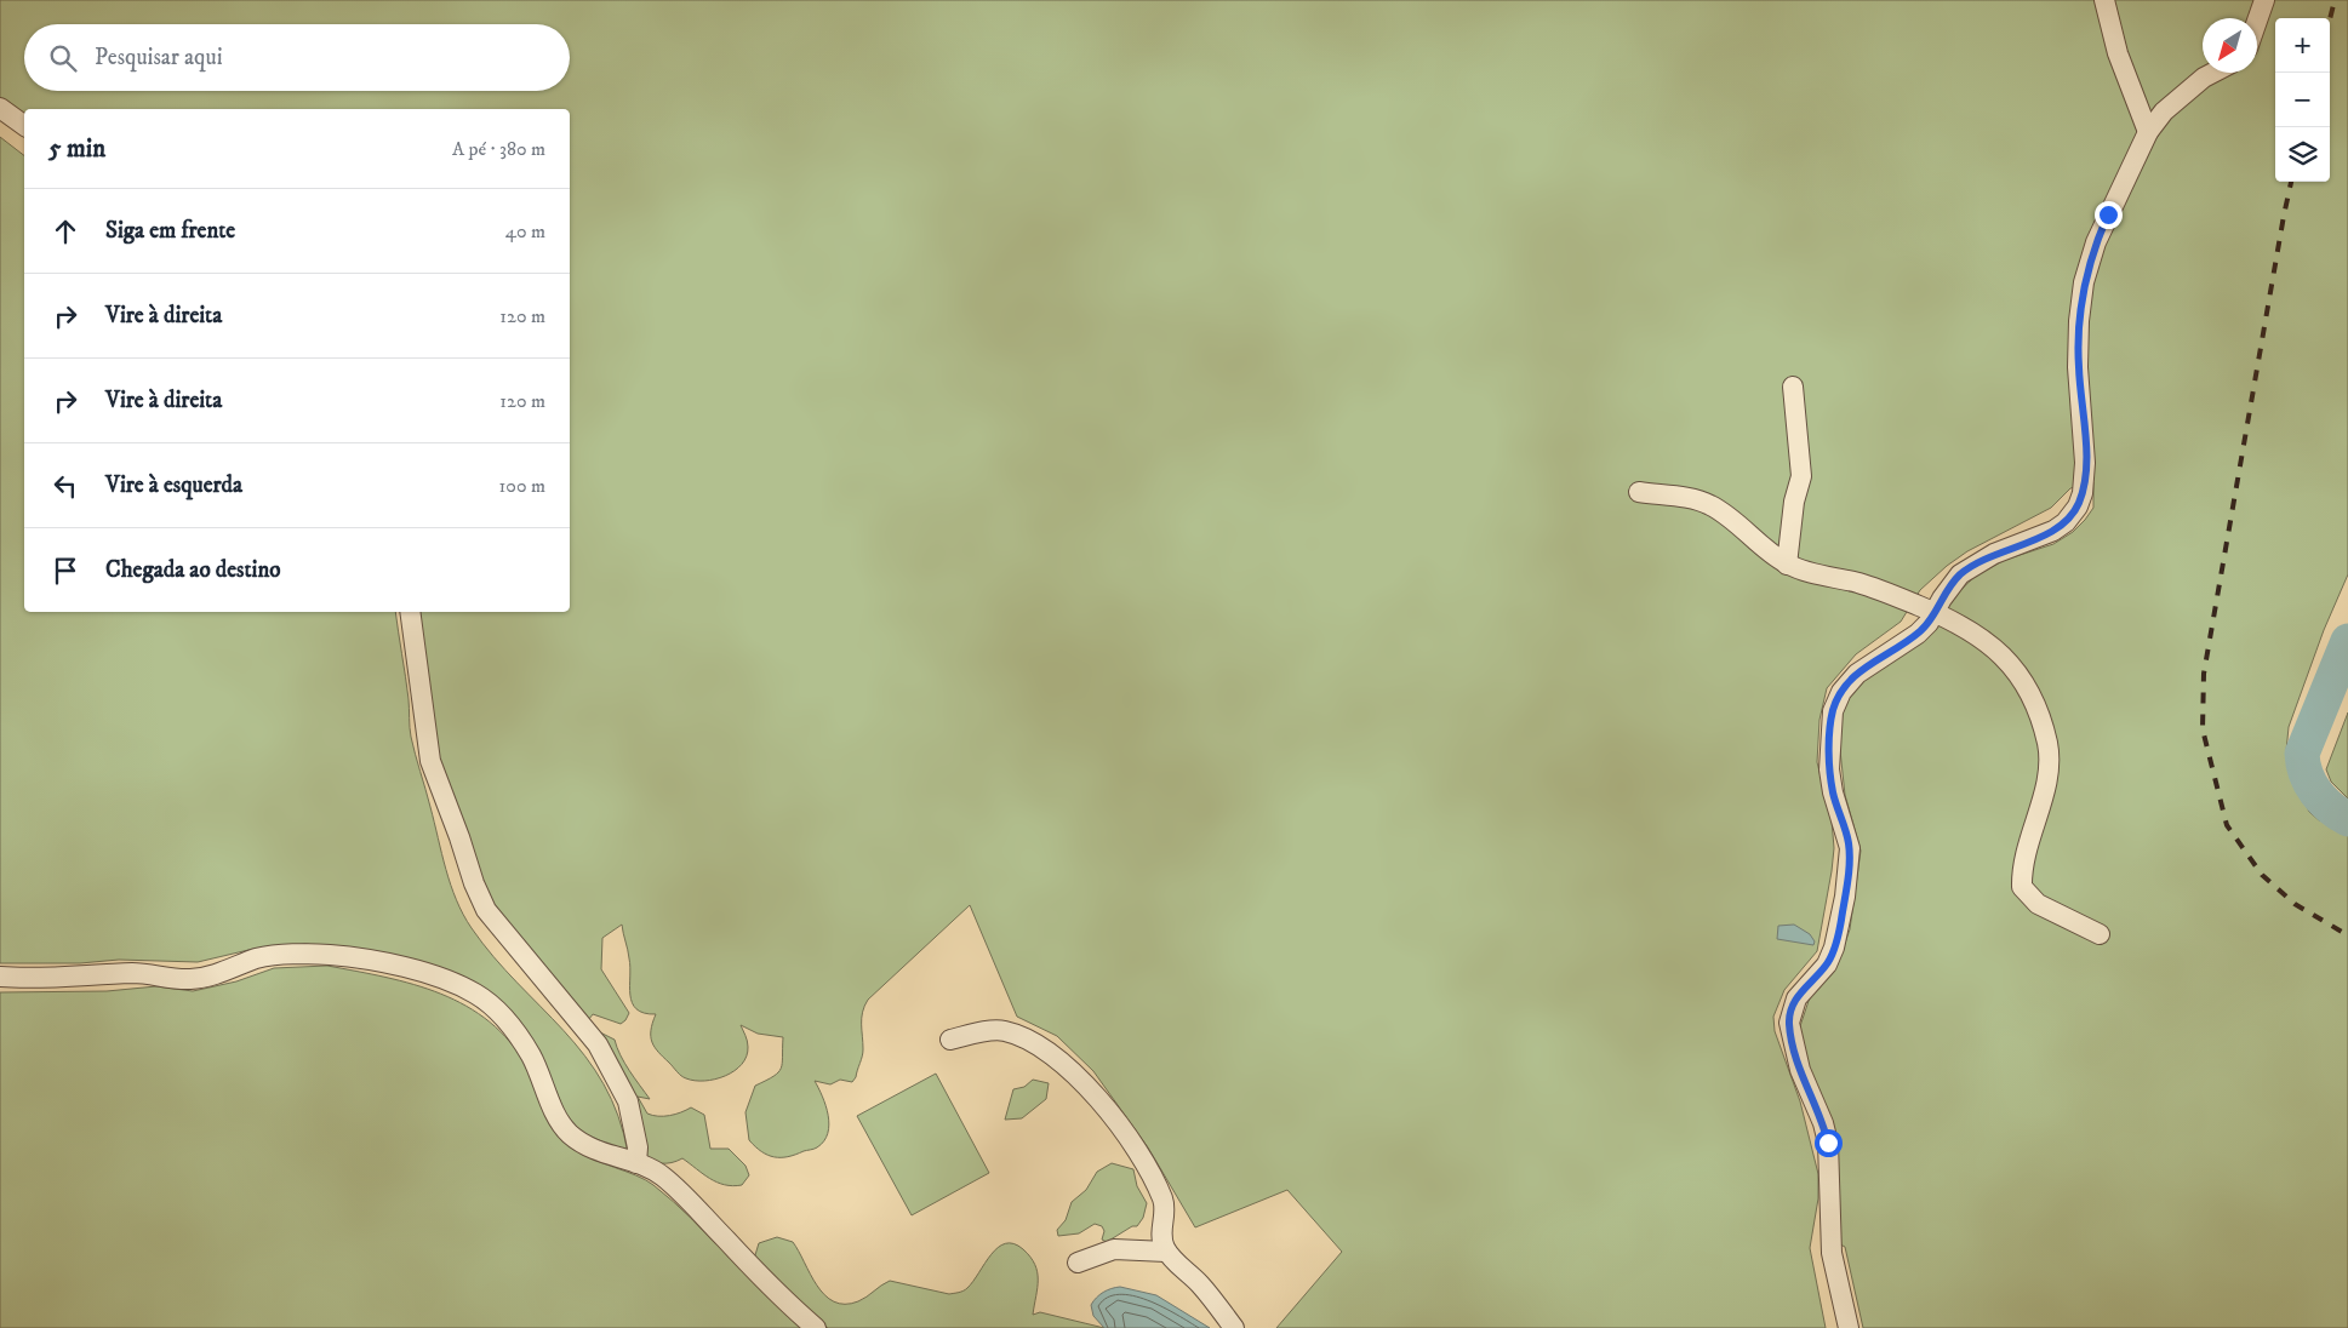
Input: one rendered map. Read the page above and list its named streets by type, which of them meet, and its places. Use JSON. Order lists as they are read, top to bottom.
{
  "north": "bottom left",
  "page": {
    "map_buttons": ["+", "−"],
    "search": "Pesquisar aqui",
    "heading": ["5 min", "A pé · 380 m"],
    "list": [
      ["Siga em frente", "40 m"],
      ["Vire à direita", "120 m"],
      ["Vire à direita", "120 m"],
      ["Vire à esquerda", "100 m"],
      "Chegada ao destino"
    ]
  }
}
